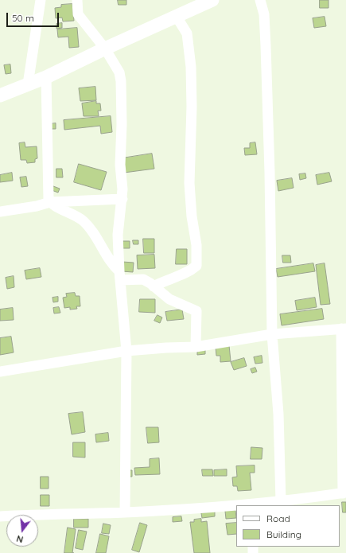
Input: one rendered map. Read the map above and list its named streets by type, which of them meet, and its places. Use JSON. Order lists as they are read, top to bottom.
{
  "legend": ["Road", "Building"],
  "scale_bar": "50 m",
  "north": "bottom"
}
